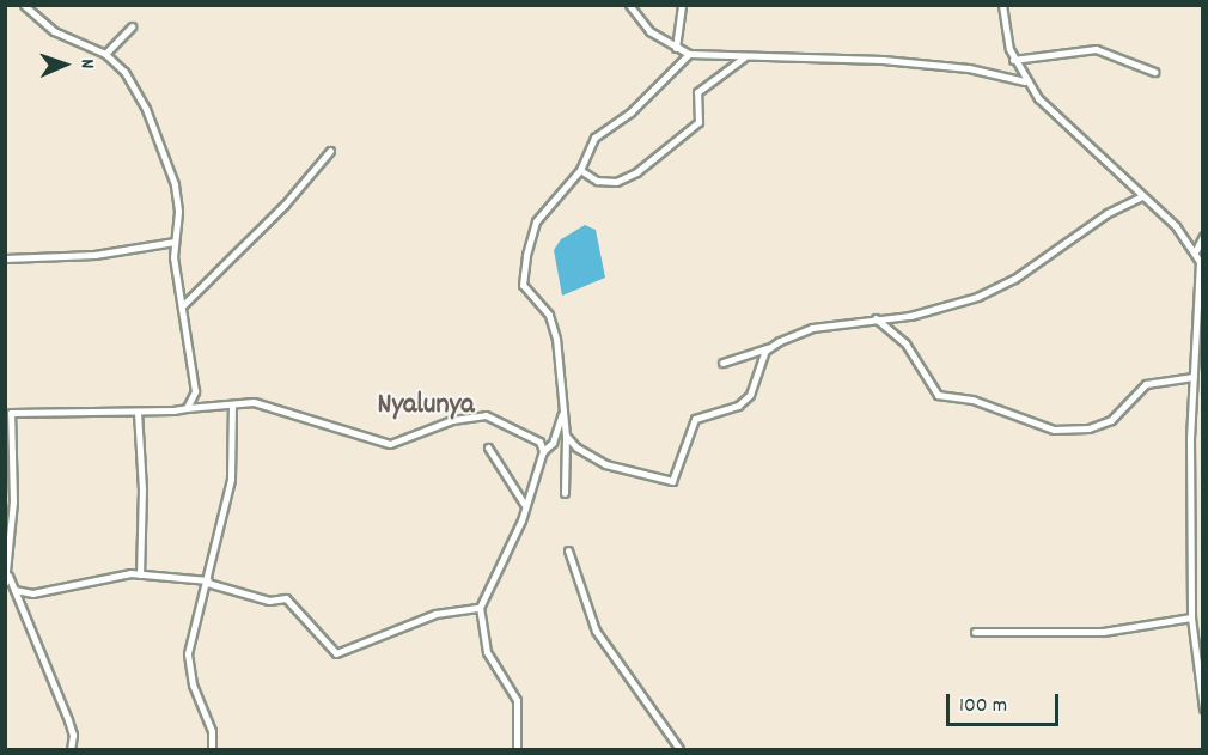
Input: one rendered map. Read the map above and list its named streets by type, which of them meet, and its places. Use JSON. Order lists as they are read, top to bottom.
{
  "districts": ["Nyalunya"],
  "scale_bar": "100 m",
  "north": "right"
}
